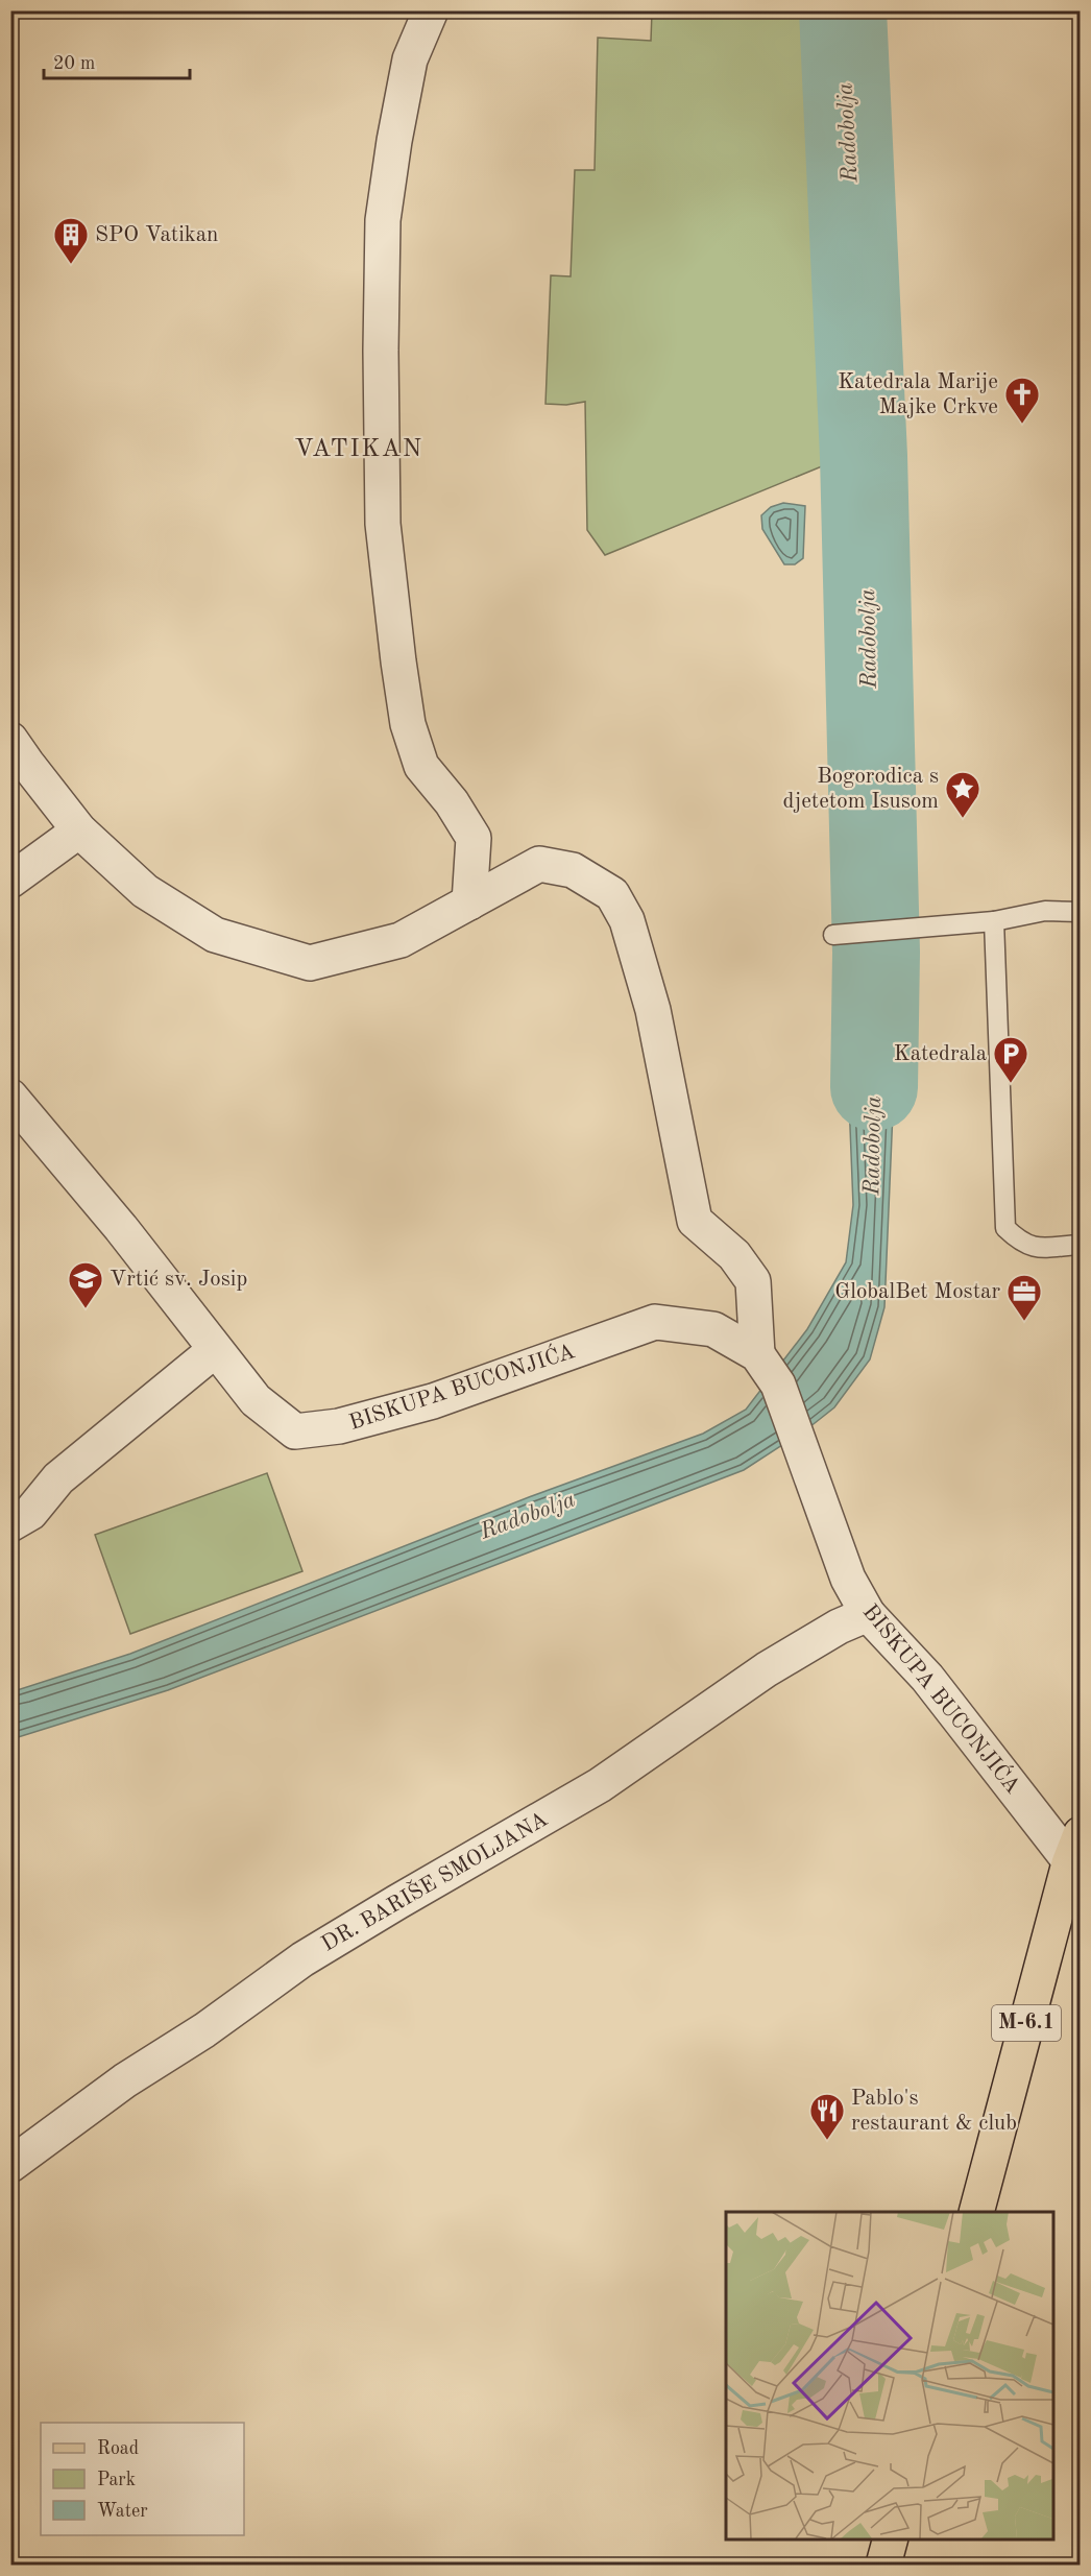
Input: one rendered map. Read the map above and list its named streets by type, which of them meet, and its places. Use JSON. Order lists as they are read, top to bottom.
{
  "streets": {
    "main road": ["M-6.1"],
    "street": ["BISKUPA BUCONJIĆA", "DR. BARIŠE SMOLJANA"]
  },
  "crossings": [
    ["BISKUPA BUCONJIĆA", "DR. BARIŠE SMOLJANA"],
    ["BISKUPA BUCONJIĆA", "M-6.1"]
  ],
  "districts": ["VATIKAN"],
  "water": ["Radobolja"],
  "places": {
    "building": ["SPO Vatikan"],
    "church": ["Katedrala Marije Majke Crkve"],
    "place": ["Bogorodica s djetetom Isusom"],
    "parking": ["Katedrala"],
    "school or university": ["Vrtić sv. Josip"],
    "office": ["GlobalBet Mostar"],
    "restaurant": ["Pablo's restaurant & club"]
  },
  "legend": ["Road", "Park", "Water"],
  "scale_bar": "20 m"
}
